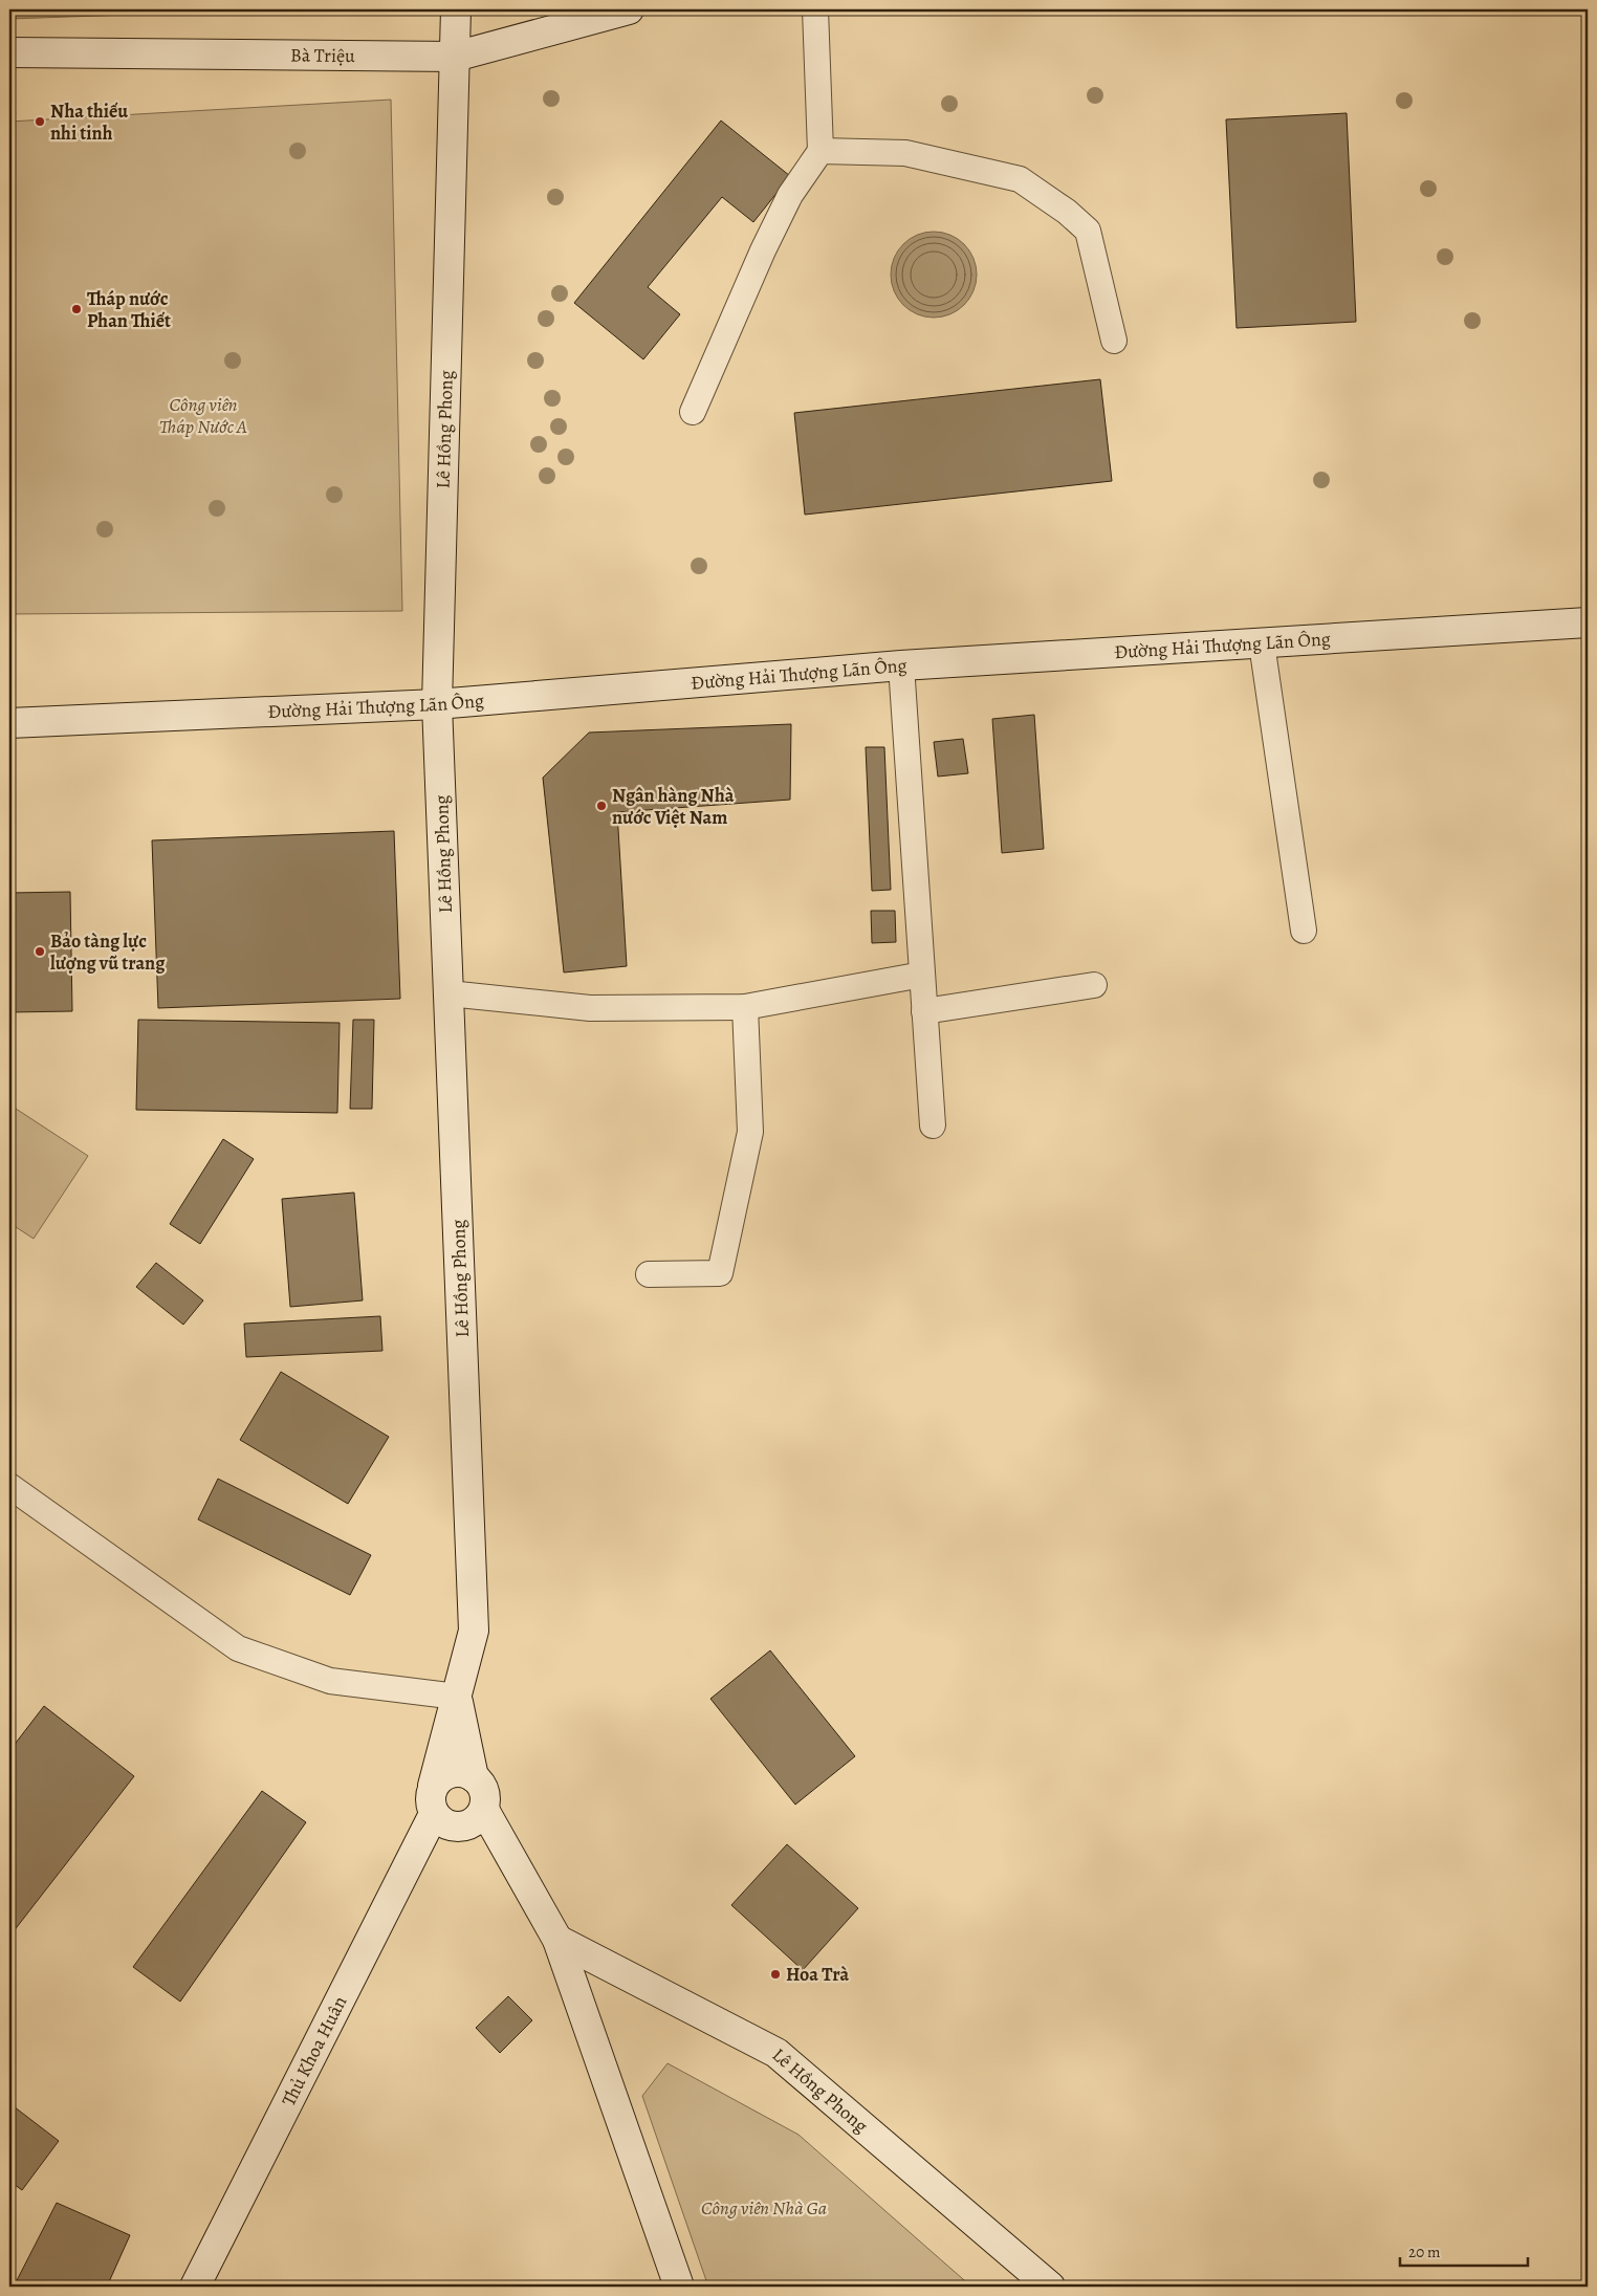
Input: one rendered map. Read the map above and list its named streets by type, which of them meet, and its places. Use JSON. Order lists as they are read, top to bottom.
{
  "streets": {
    "main road": [
      "Bà Triệu",
      "Lê Hồng Phong",
      "Đường Hải Thượng Lãn Ông",
      "Thủ Khoa Huân"
    ]
  },
  "crossings": [
    ["Bà Triệu", "Lê Hồng Phong"],
    ["Lê Hồng Phong", "Đường Hải Thượng Lãn Ông"],
    ["Lê Hồng Phong", "Thủ Khoa Huân"]
  ],
  "parks": ["Công viên Tháp Nước A", "Công viên Nhà Ga"],
  "places": [
    "Nha thiếu nhi tinh",
    "Tháp nước Phan Thiết",
    "Ngân hàng Nhà nước Việt Nam",
    "Bảo tàng lực lượng vũ trang",
    "Hoa Trà"
  ],
  "scale_bar": "20 m"
}
